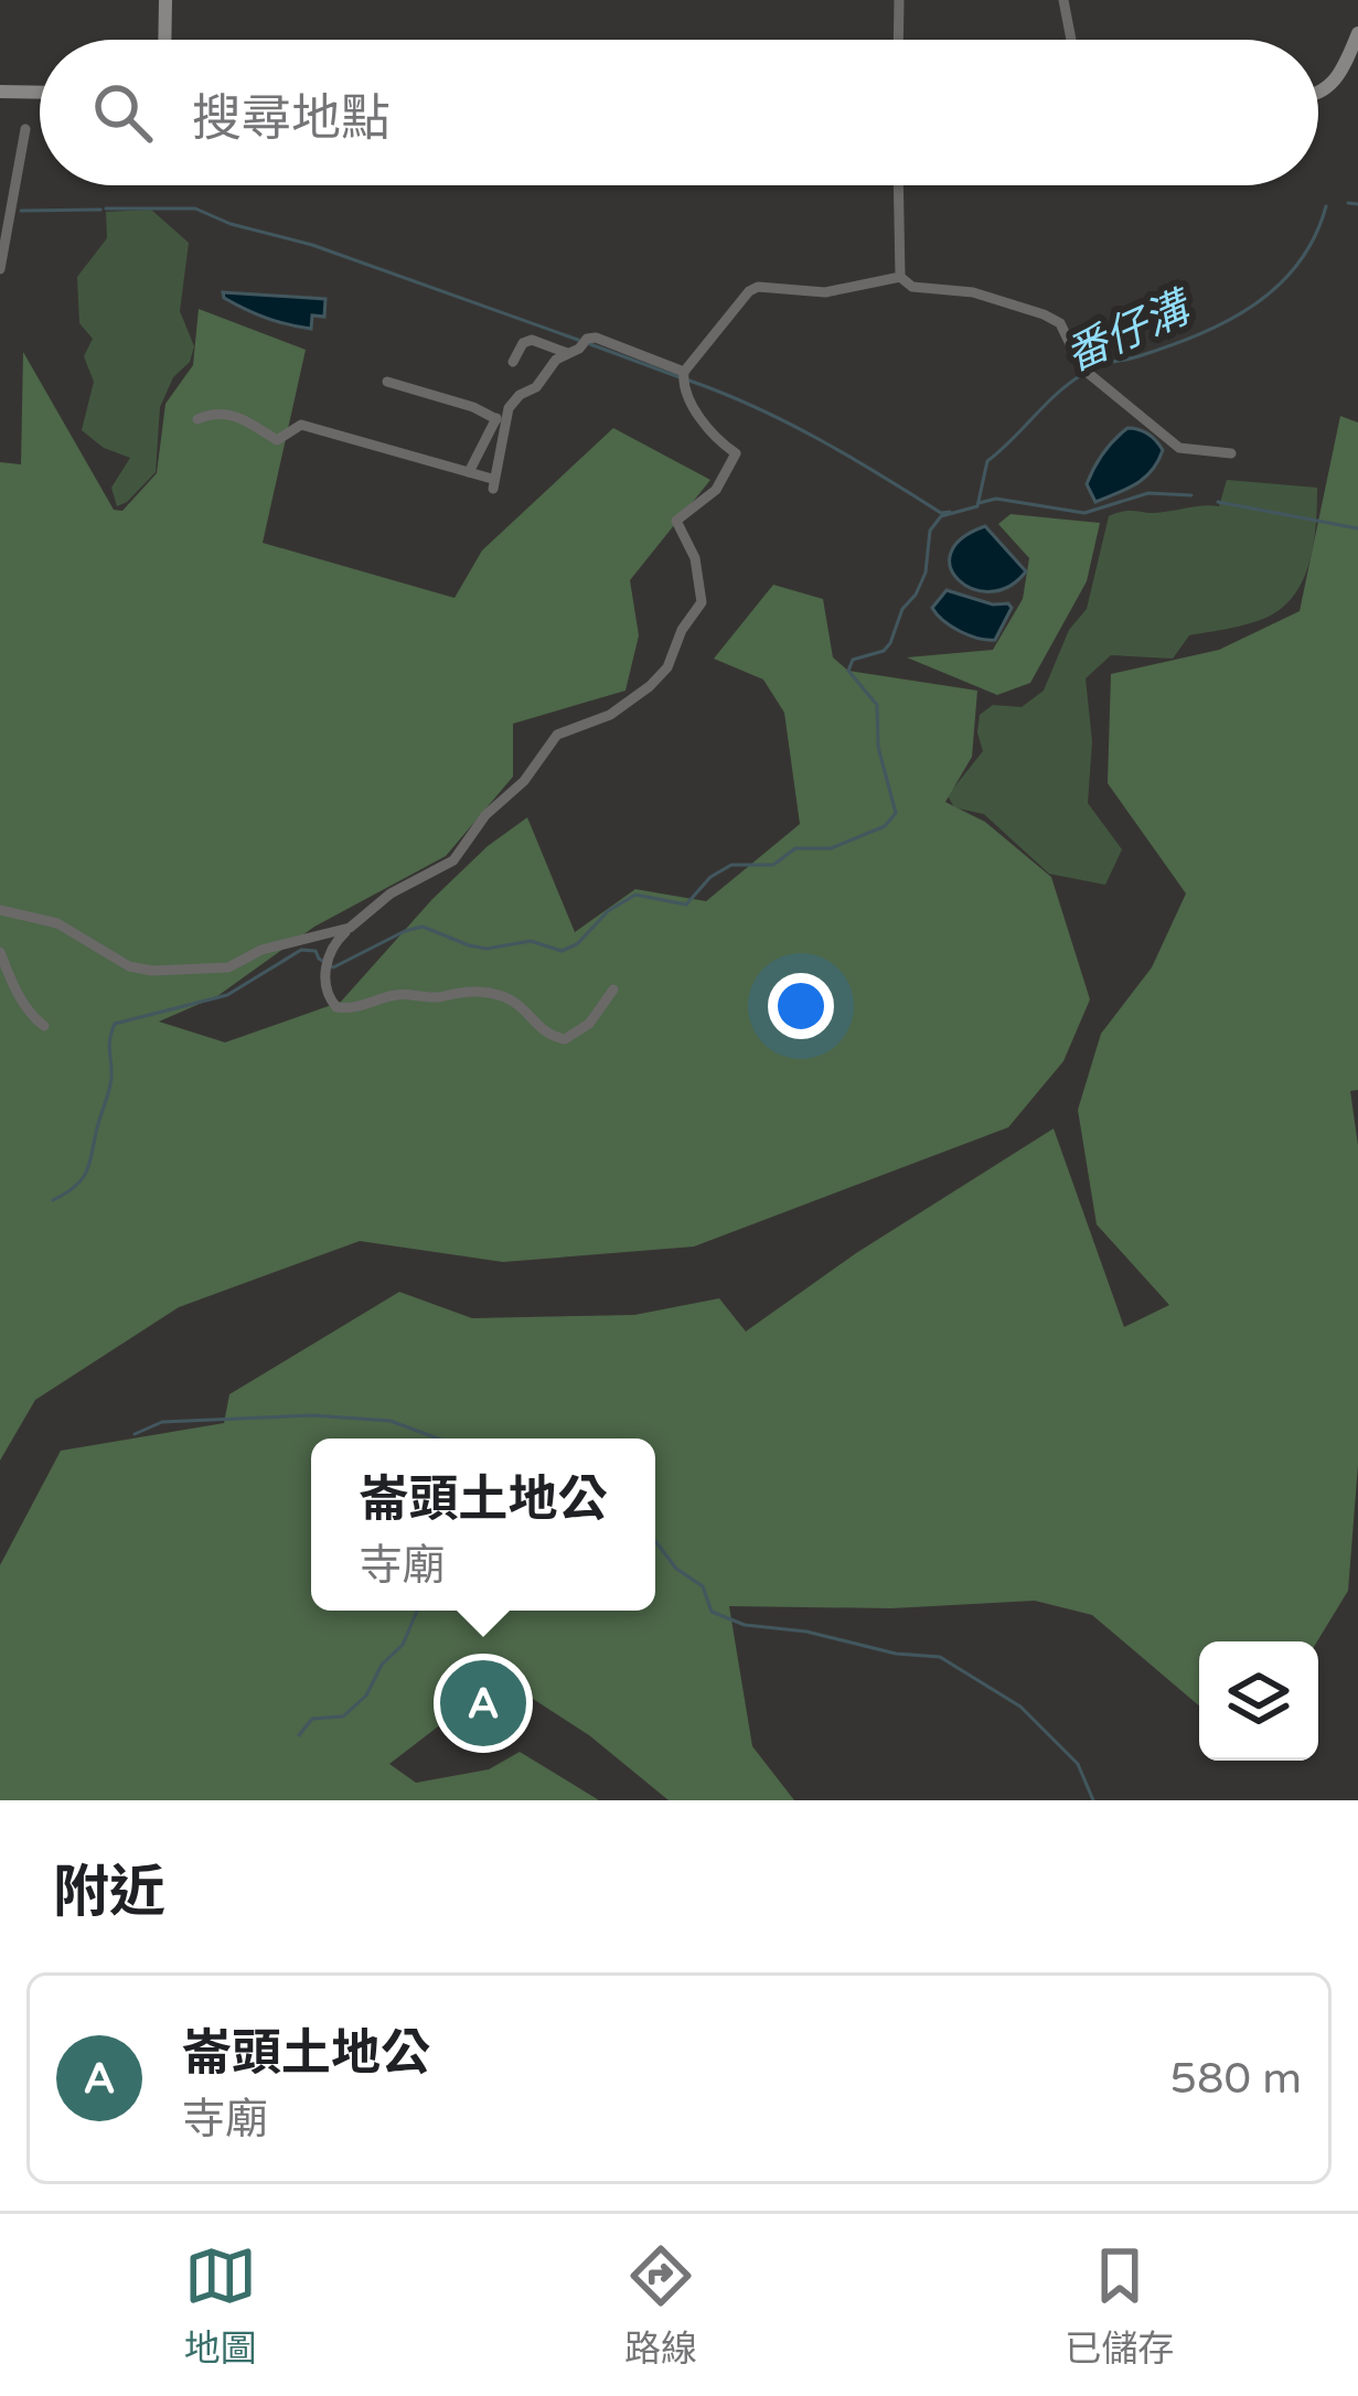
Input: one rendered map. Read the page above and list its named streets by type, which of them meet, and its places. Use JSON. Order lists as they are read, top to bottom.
{
  "water": ["番仔溝"],
  "page": {
    "search": "搜尋地點",
    "popup": ["崙頭土地公", "寺廟"],
    "pins": "A",
    "heading": "附近",
    "list": [
      {
        "mark": "A",
        "name": "崙頭土地公",
        "note": "寺廟",
        "value": "580 m"
      }
    ],
    "nav": ["地圖", "路線", "已儲存"]
  }
}
